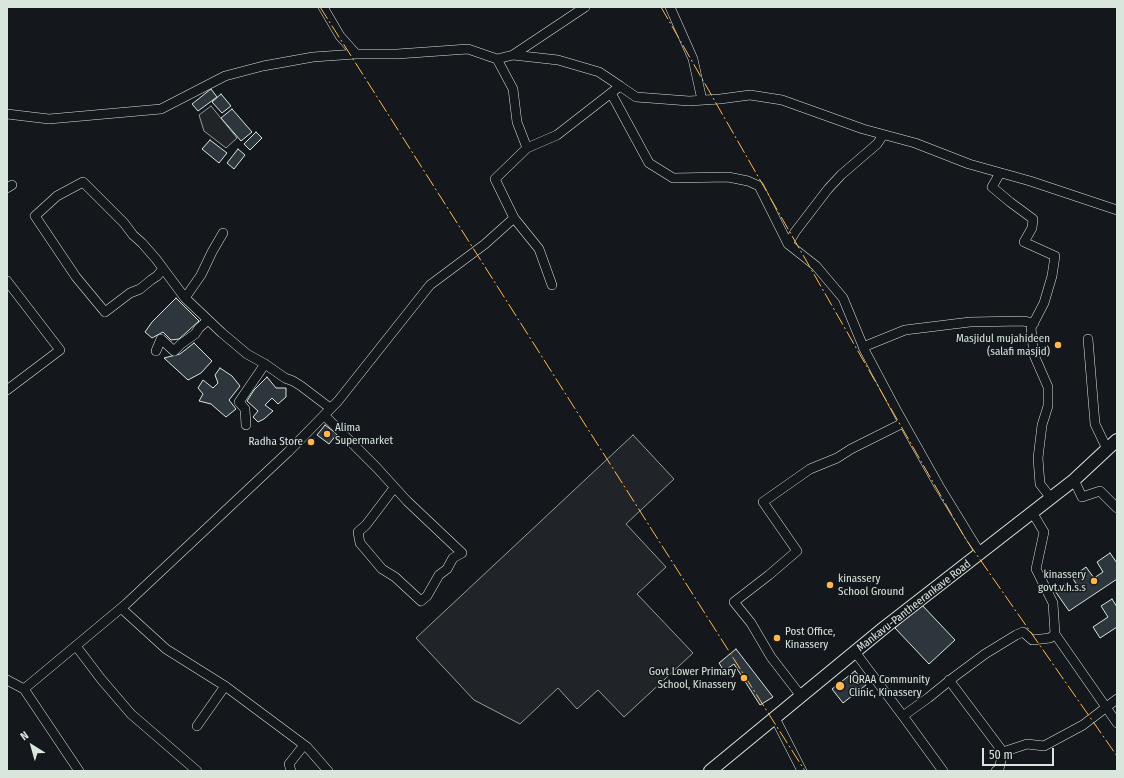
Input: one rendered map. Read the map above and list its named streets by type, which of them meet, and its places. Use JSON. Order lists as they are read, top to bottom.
{
  "streets": {
    "main road": ["Mankavu-Pantheerankave Road"]
  },
  "places": [
    "Masjidul mujahideen (salafi masjid)",
    "Alima Supermarket",
    "Radha Store",
    "kinassery govt.v.h.s.s",
    "kinassery School Ground",
    "Post Office, Kinassery",
    "Govt Lower Primary School, Kinassery",
    "IQRAA Community Clinic, Kinassery"
  ],
  "scale_bar": "50 m",
  "north": "top left"
}
